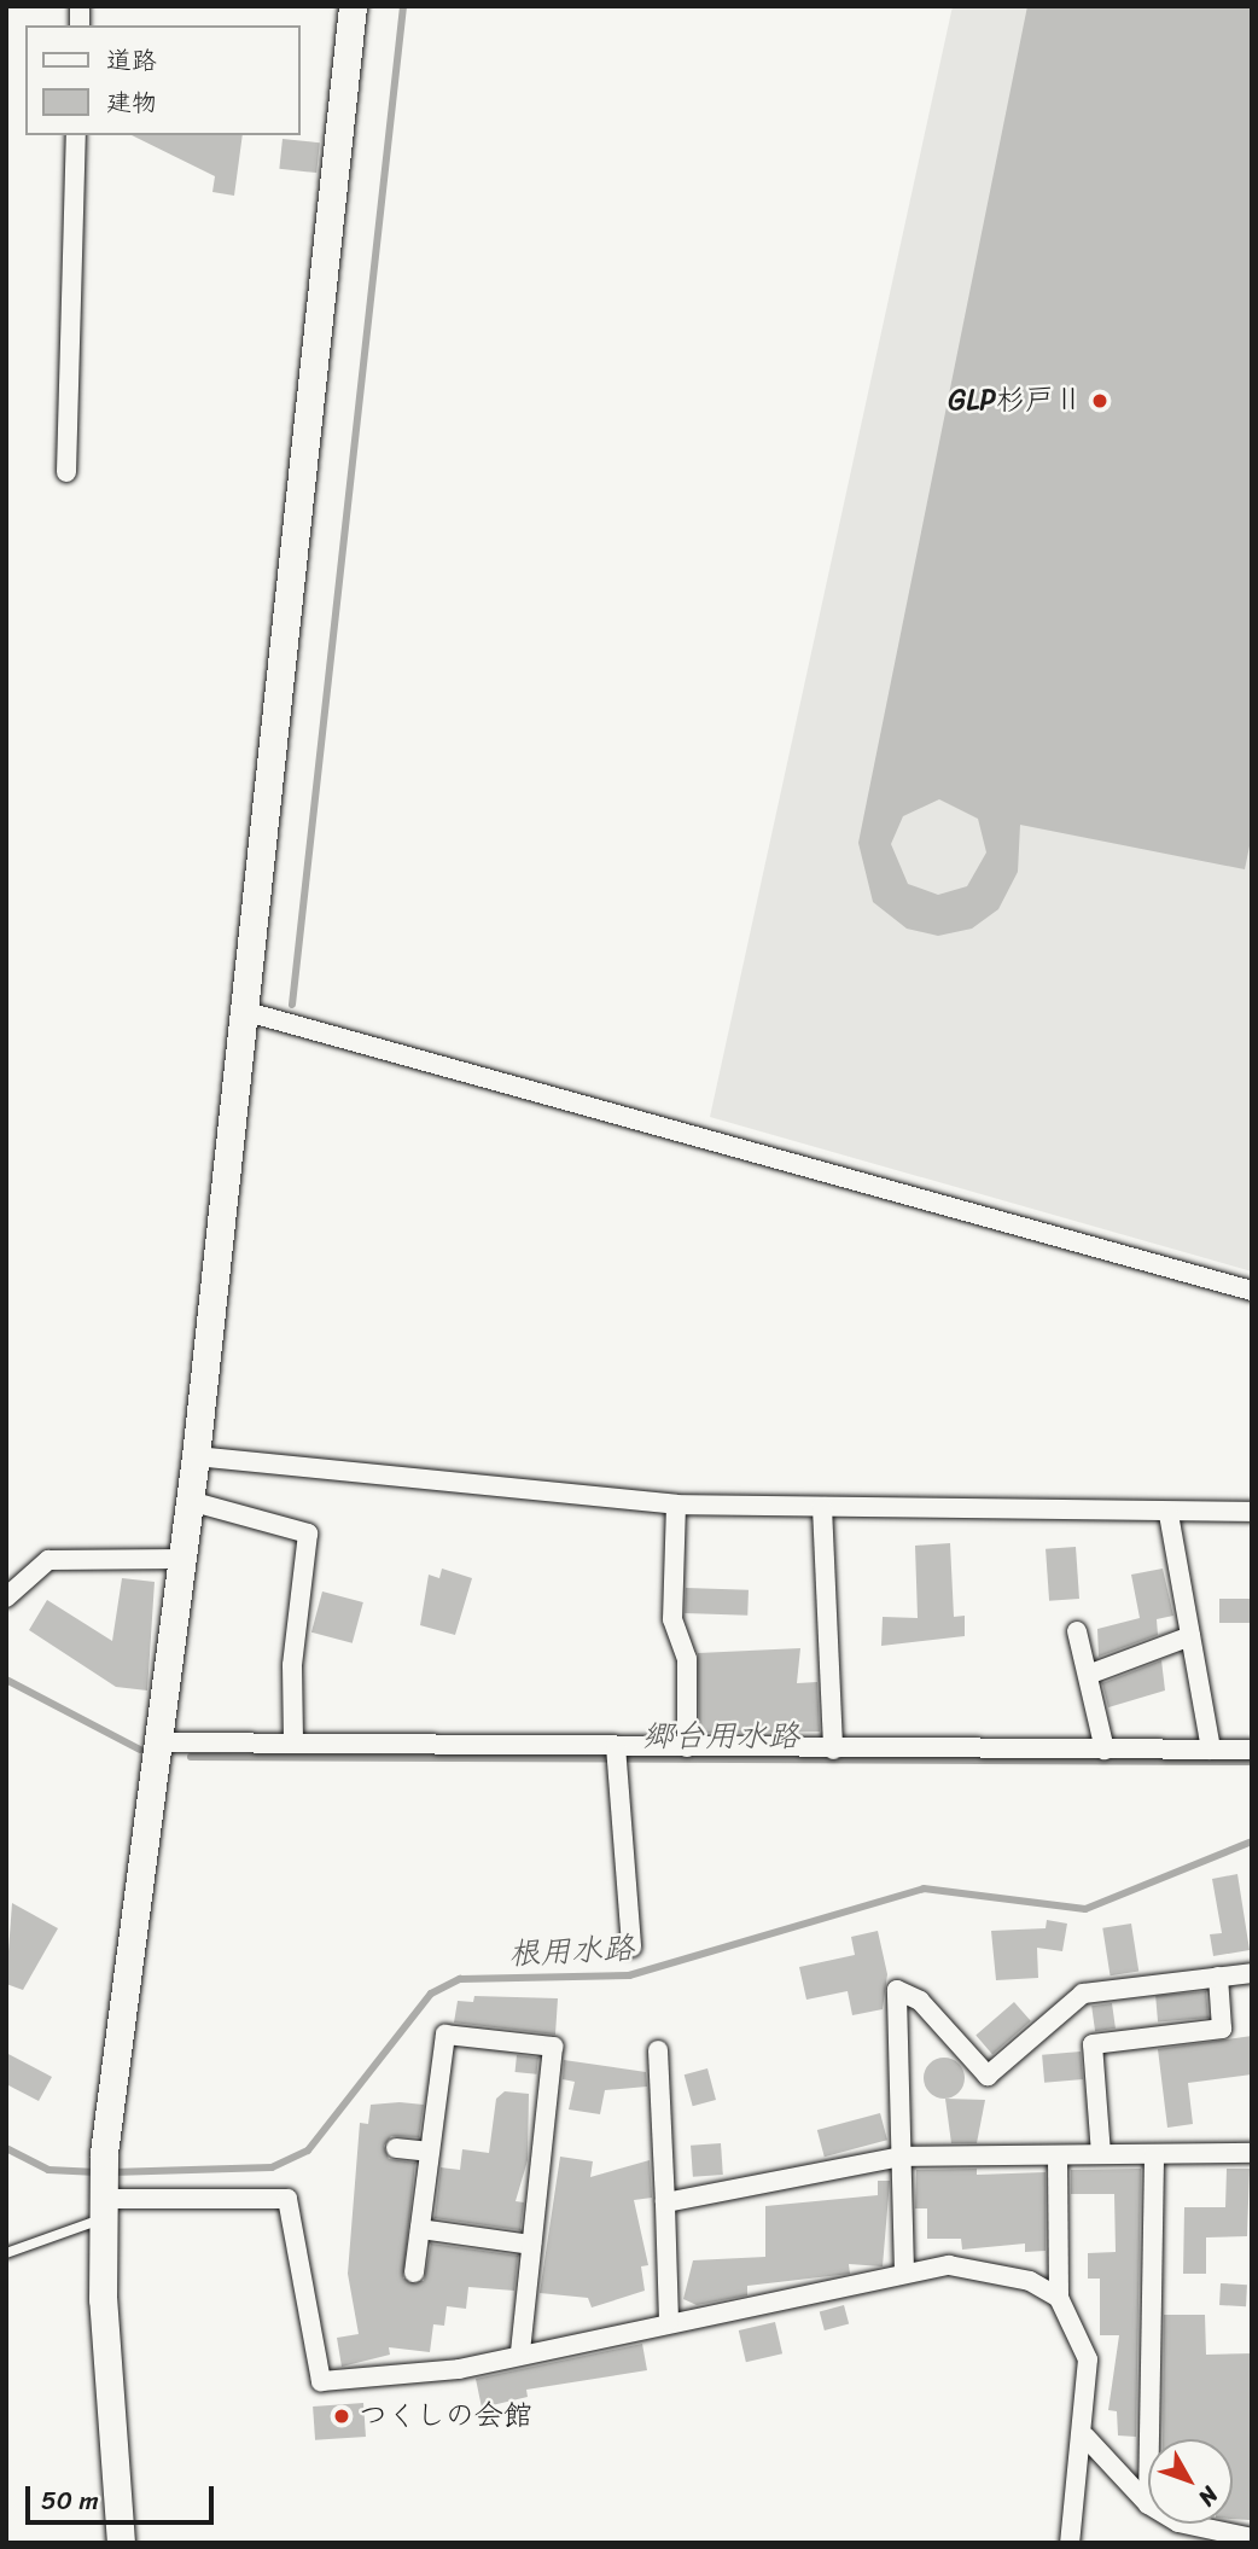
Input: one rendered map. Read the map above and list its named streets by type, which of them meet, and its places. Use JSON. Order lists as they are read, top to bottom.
{
  "water": ["郷台用水路", "根用水路"],
  "places": ["GLP杉戸Ⅱ", "つくしの会館"],
  "legend": ["道路", "建物"],
  "scale_bar": "50 m",
  "north": "bottom right"
}
